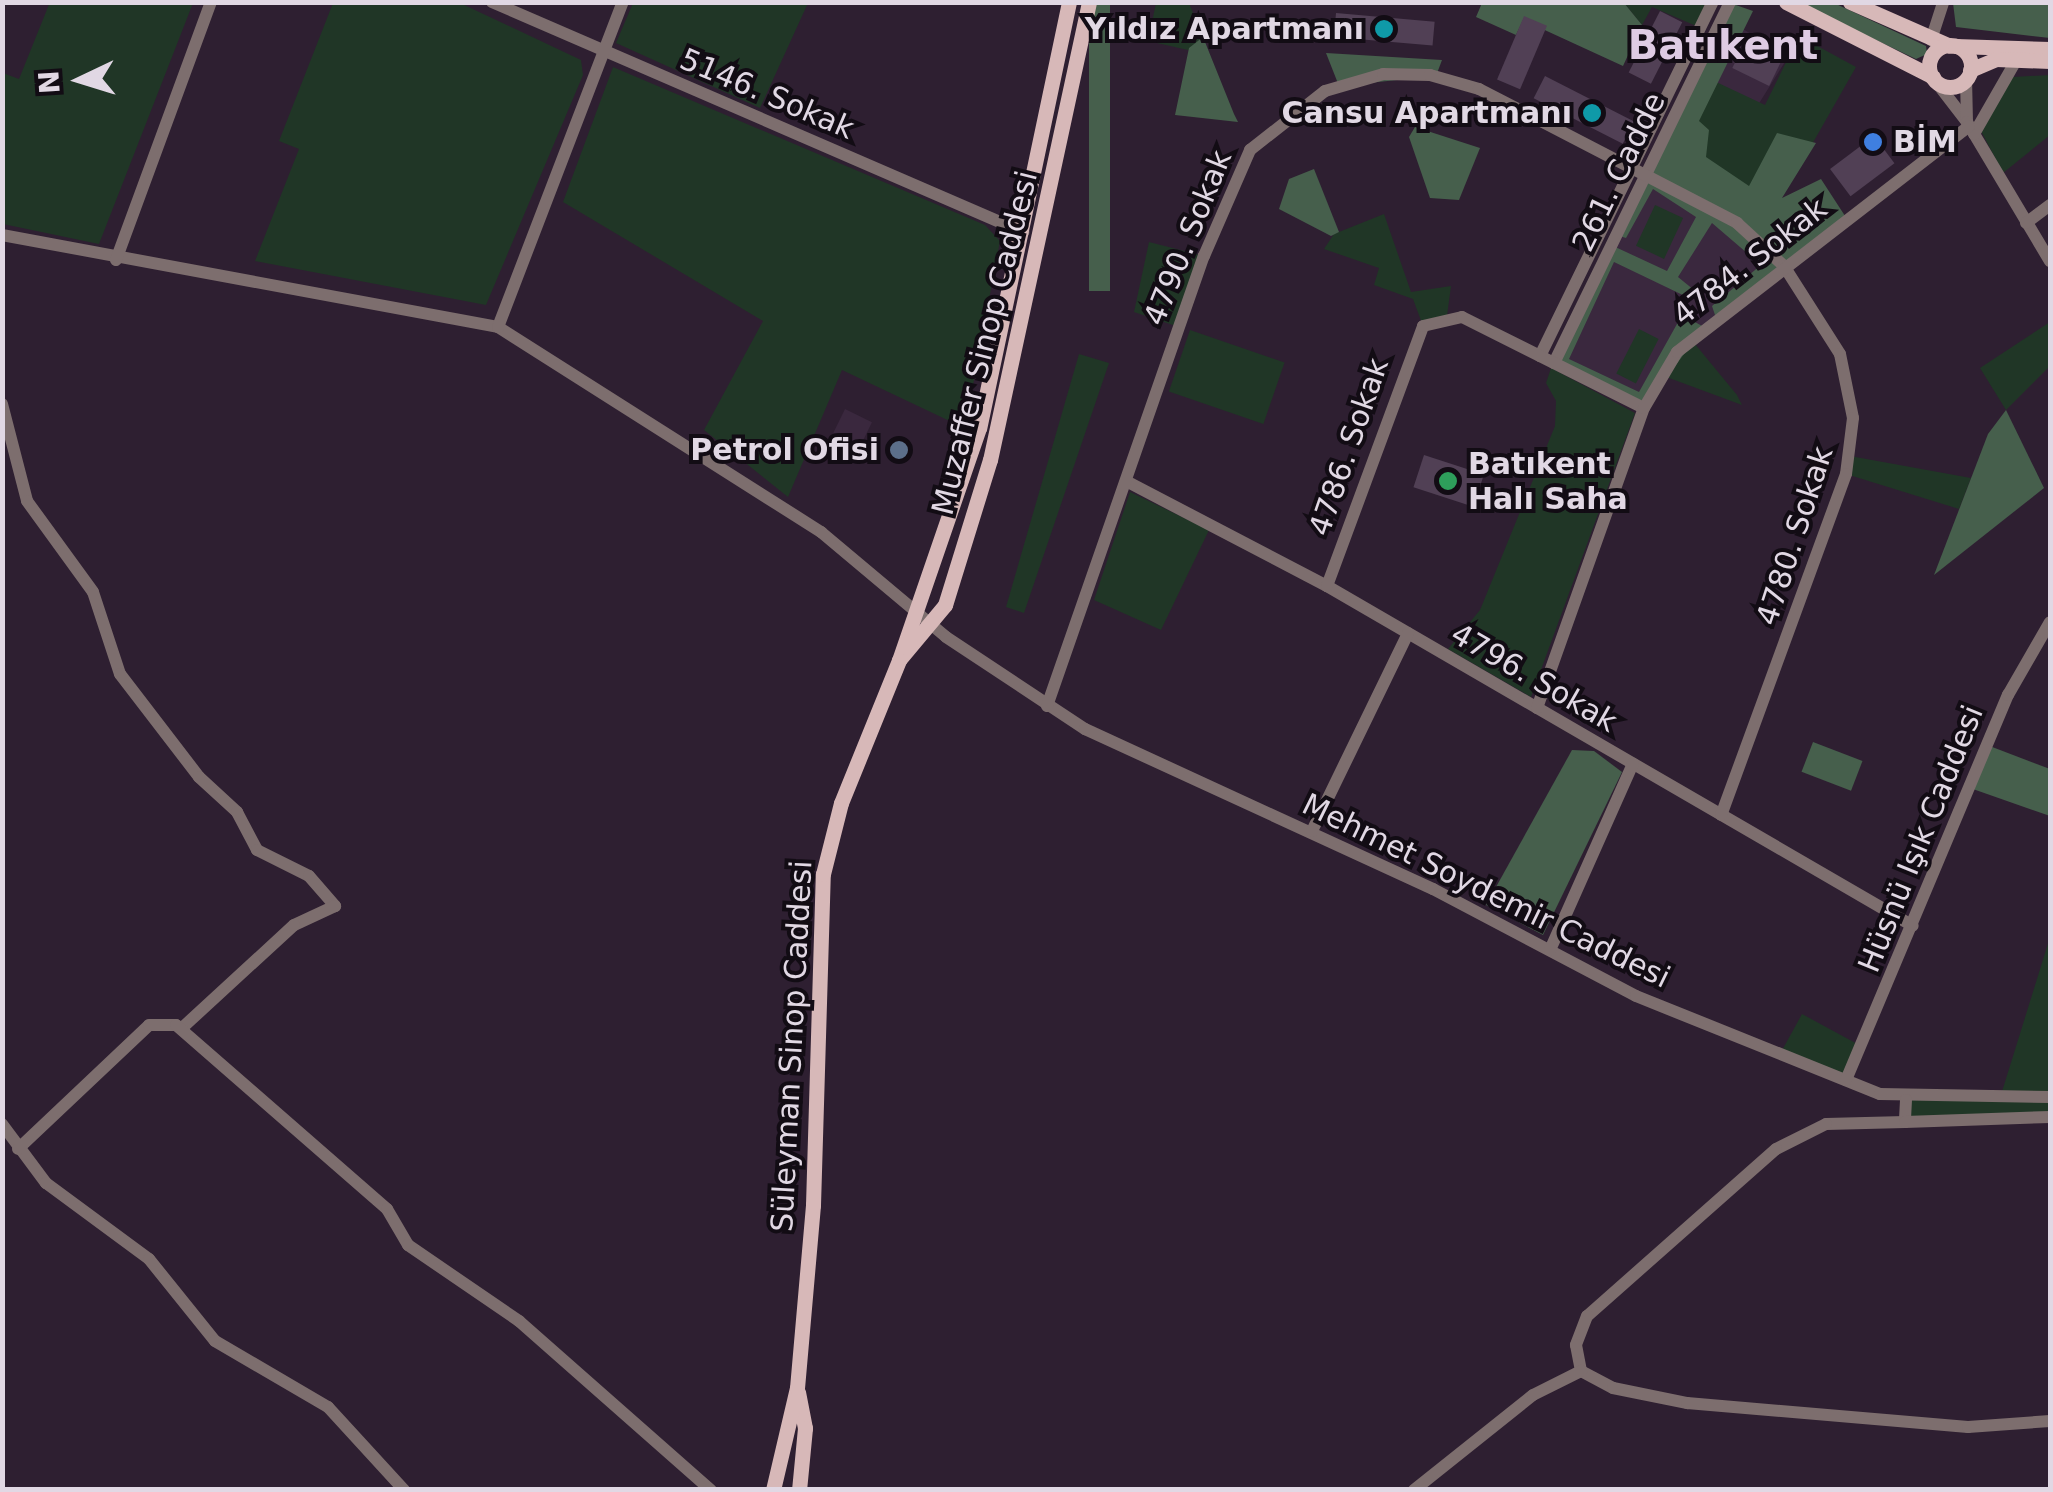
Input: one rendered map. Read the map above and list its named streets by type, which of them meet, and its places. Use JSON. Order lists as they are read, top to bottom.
{
  "streets": {
    "main road": ["Muzaffer Sinop Caddesi", "Süleyman Sinop Caddesi"],
    "street": [
      "5146. Sokak",
      "261. Cadde",
      "4790. Sokak",
      "4784. Sokak",
      "4786. Sokak",
      "4780. Sokak",
      "4796. Sokak",
      "Hüsnü Işık Caddesi",
      "Mehmet Soydemir Caddesi"
    ]
  },
  "crossings": [
    ["5146. Sokak", "Muzaffer Sinop Caddesi"],
    ["261. Cadde", "4790. Sokak"],
    ["261. Cadde", "4786. Sokak"],
    ["261. Cadde", "4780. Sokak"],
    ["4790. Sokak", "4780. Sokak"],
    ["4790. Sokak", "4796. Sokak"],
    ["4790. Sokak", "Mehmet Soydemir Caddesi"],
    ["4784. Sokak", "4780. Sokak"],
    ["4784. Sokak", "4796. Sokak"],
    ["Muzaffer Sinop Caddesi", "Mehmet Soydemir Caddesi"],
    ["Muzaffer Sinop Caddesi", "Süleyman Sinop Caddesi"],
    ["4786. Sokak", "4796. Sokak"],
    ["4780. Sokak", "4796. Sokak"],
    ["4796. Sokak", "Hüsnü Işık Caddesi"],
    ["Hüsnü Işık Caddesi", "Mehmet Soydemir Caddesi"]
  ],
  "districts": ["Batıkent"],
  "places": [
    "Yıldız Apartmanı",
    "Cansu Apartmanı",
    "BİM",
    "Petrol Ofisi",
    "Batıkent Halı Saha"
  ],
  "north": "left"
}
